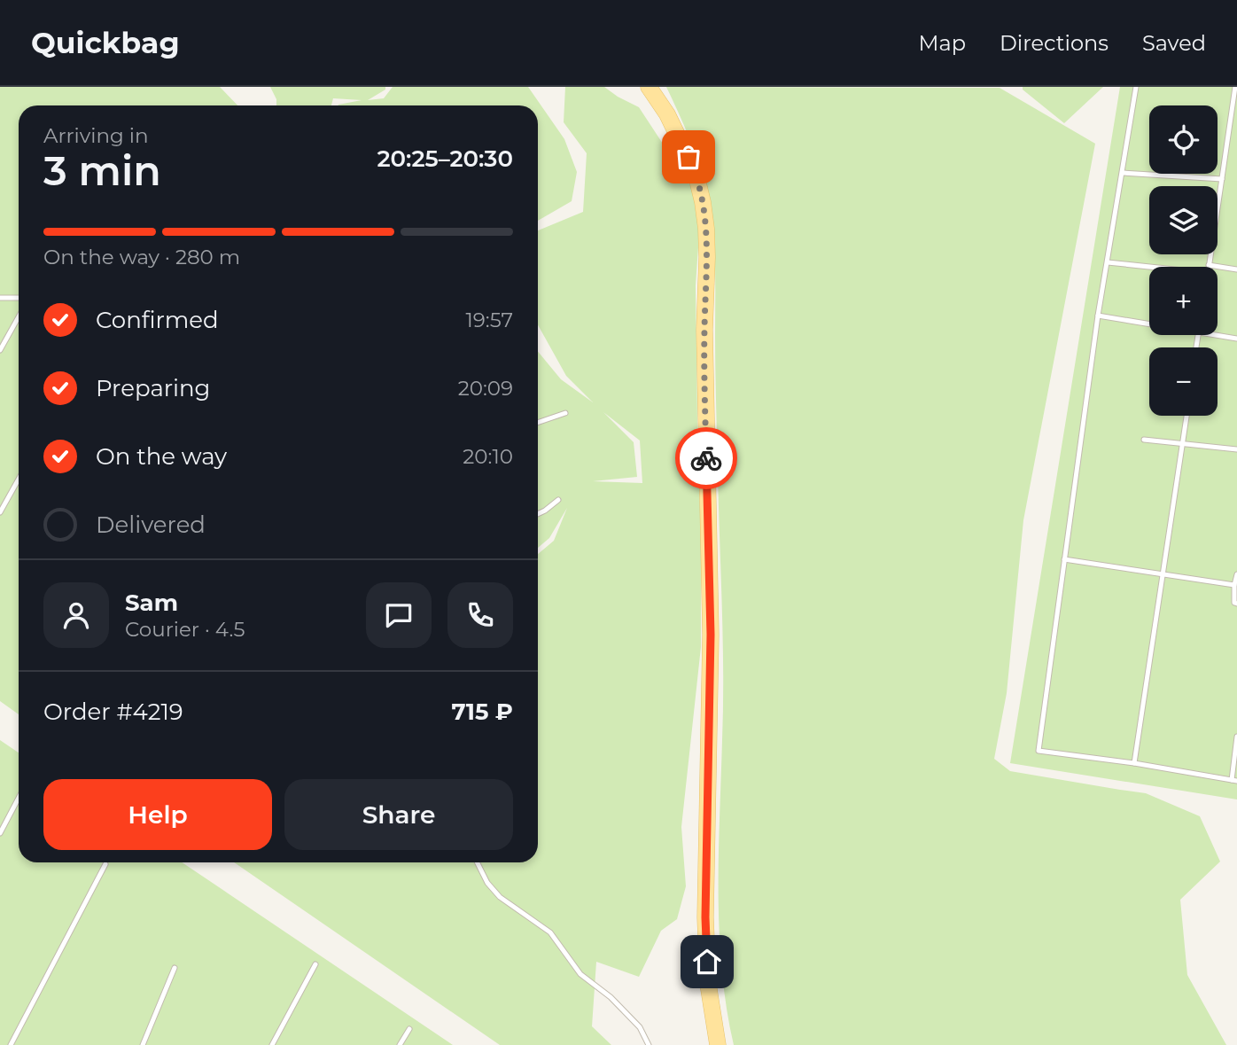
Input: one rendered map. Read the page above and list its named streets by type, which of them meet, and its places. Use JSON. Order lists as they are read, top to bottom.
{
  "page": {
    "header": "Quickbag",
    "nav": ["Map", "Directions", "Saved"],
    "map_buttons": ["+", "−"],
    "heading": ["3 min", "Arriving in", "20:25–20:30"],
    "panel": [
      "Sam",
      "Courier · 4.5",
      "Order #4219",
      "715 ₽"
    ],
    "bar": "On the way · 280 m",
    "list": [
      ["Confirmed", "19:57"],
      ["Preparing", "20:09"],
      ["On the way", "20:10"],
      "Delivered"
    ],
    "buttons": ["Help", "Share"]
  }
}
